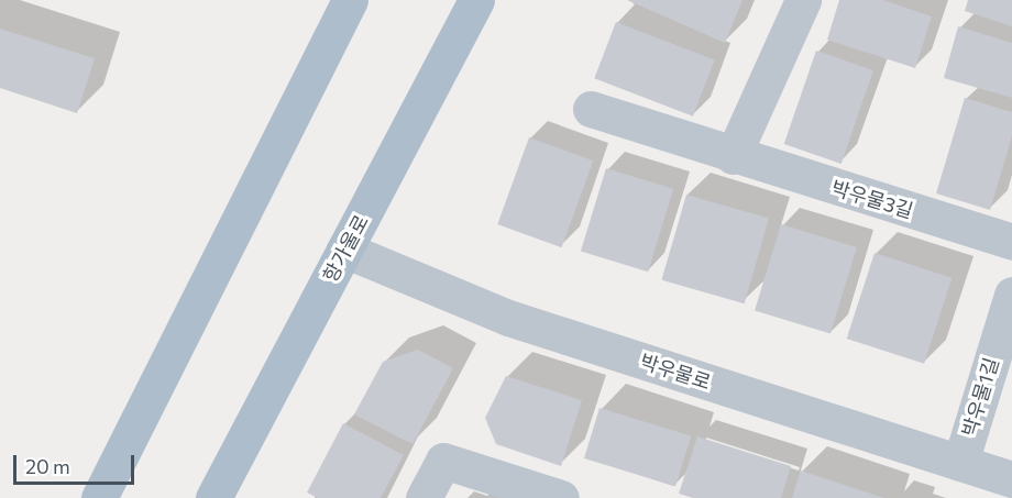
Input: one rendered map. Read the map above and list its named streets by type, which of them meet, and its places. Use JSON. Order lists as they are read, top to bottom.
{
  "streets": {
    "main road": ["항가울로"],
    "street": ["박우물3길", "박우물로", "박우물1길"]
  },
  "crossings": [
    ["항가울로", "박우물로"],
    ["박우물로", "박우물1길"]
  ],
  "scale_bar": "20 m"
}
